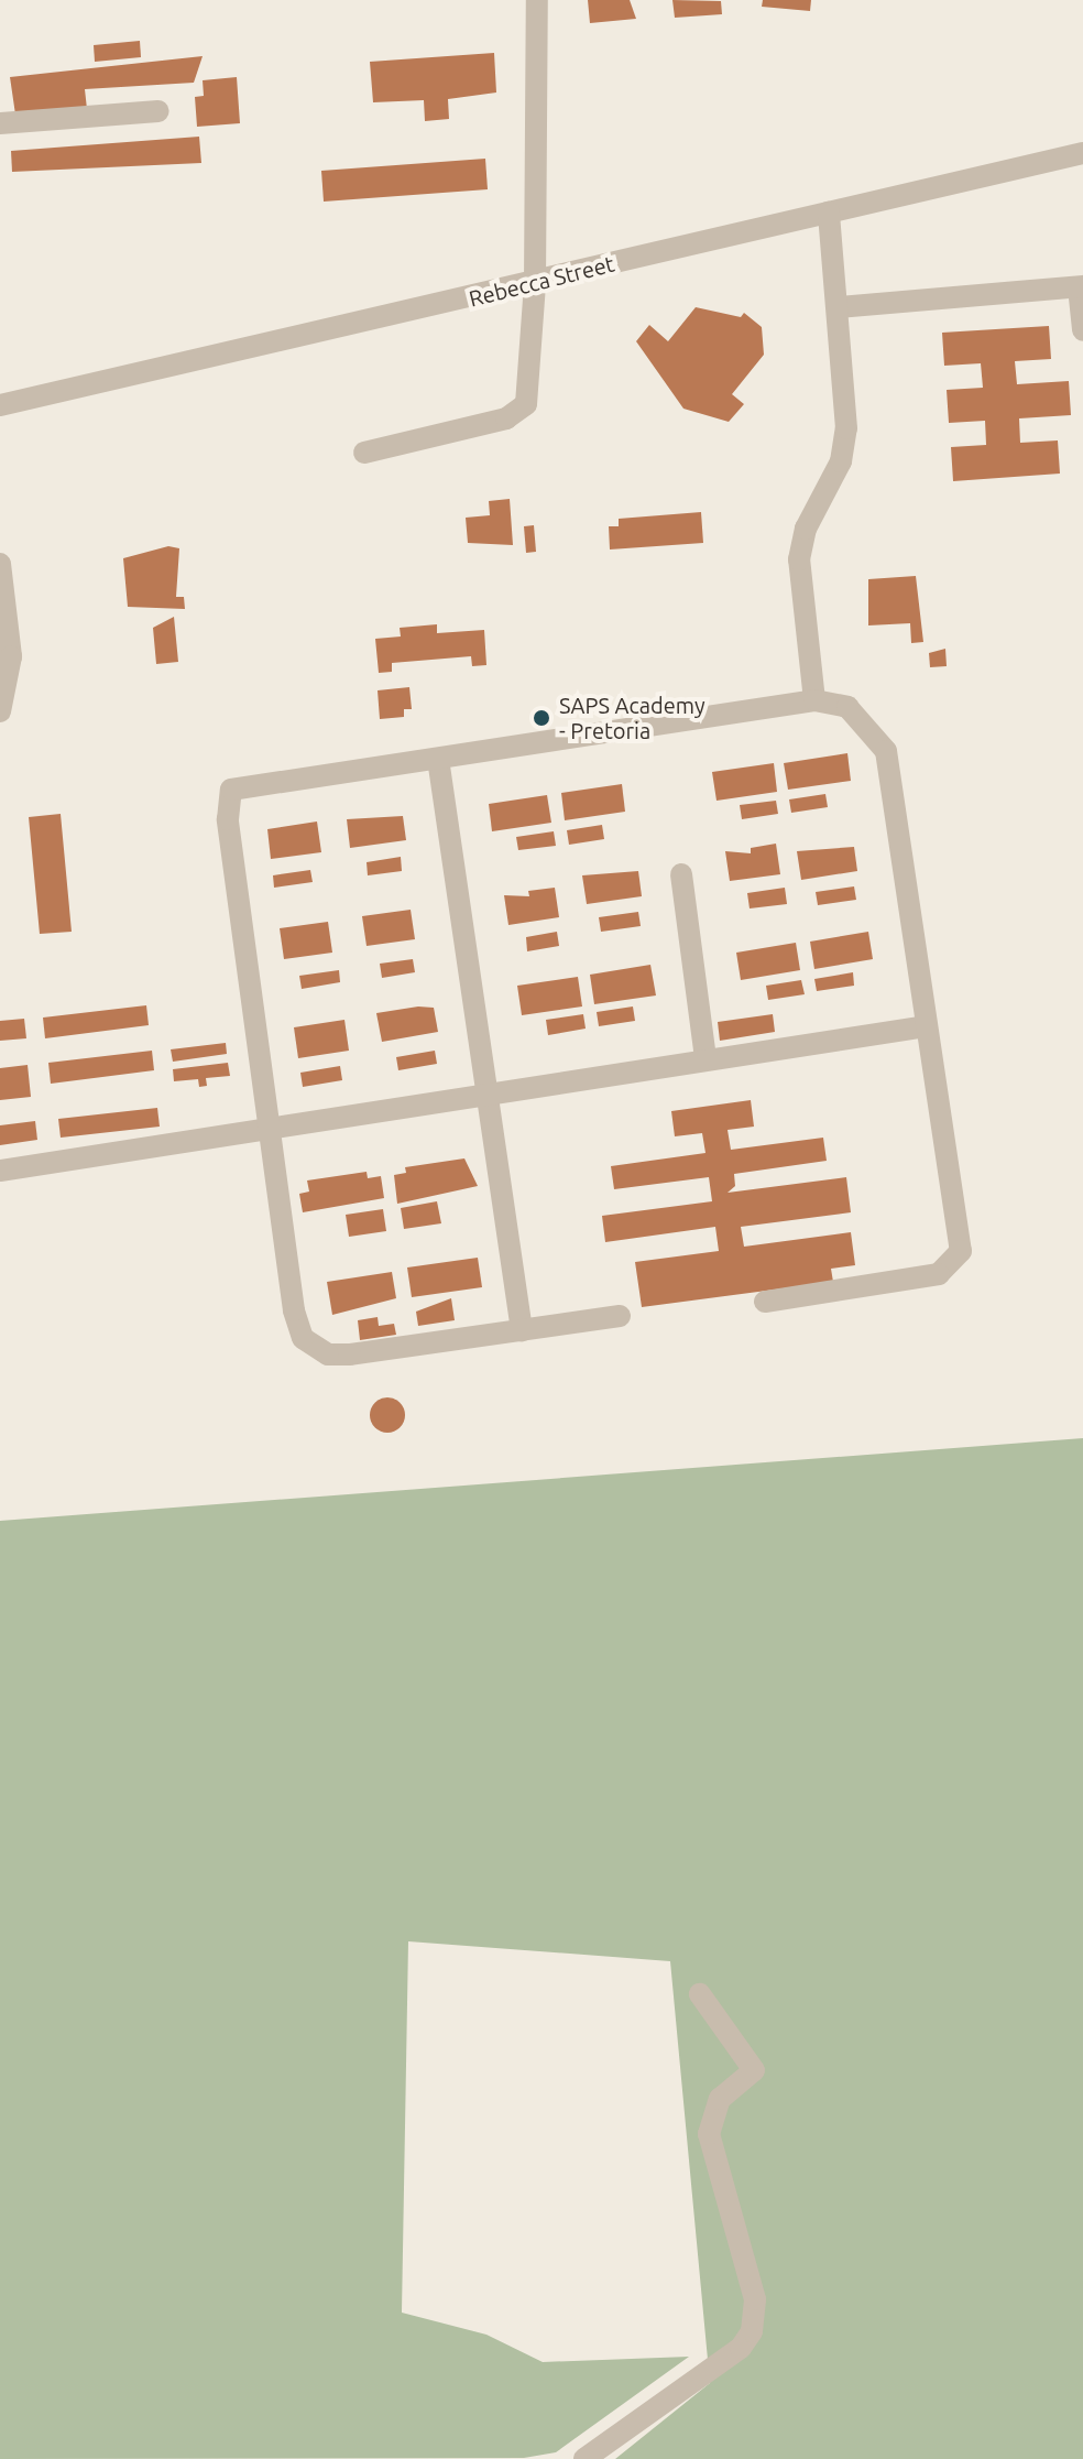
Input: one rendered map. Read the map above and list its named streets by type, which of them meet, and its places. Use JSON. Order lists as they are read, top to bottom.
{
  "streets": {
    "street": ["Rebecca Street"]
  },
  "places": ["SAPS Academy - Pretoria"]
}
